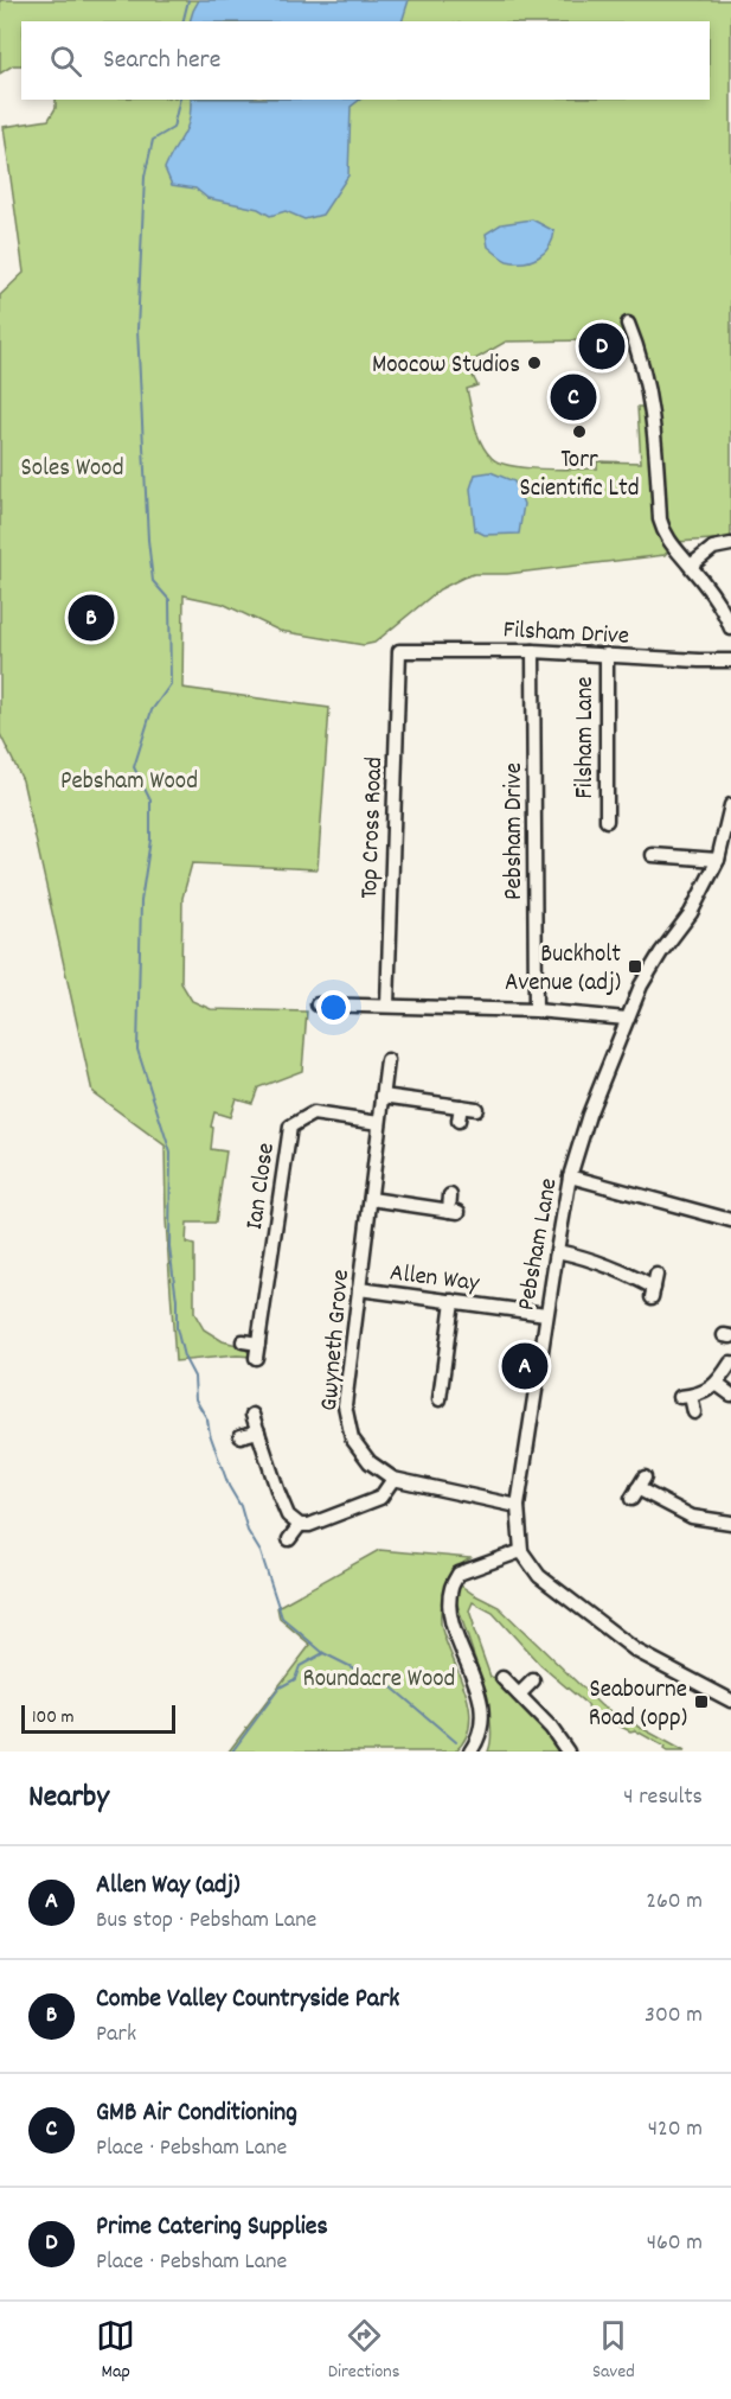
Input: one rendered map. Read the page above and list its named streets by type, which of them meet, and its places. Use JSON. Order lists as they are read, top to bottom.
{
  "streets": {
    "street": [
      "Filsham Drive",
      "Filsham Lane",
      "Top Cross Road",
      "Pebsham Drive",
      "Ian Close",
      "Pebsham Lane",
      "Allen Way",
      "Gwyneth Grove"
    ]
  },
  "crossings": [
    ["Filsham Drive", "Filsham Lane"],
    ["Filsham Drive", "Top Cross Road"],
    ["Filsham Drive", "Pebsham Drive"],
    ["Ian Close", "Gwyneth Grove"],
    ["Pebsham Lane", "Allen Way"],
    ["Pebsham Lane", "Gwyneth Grove"],
    ["Allen Way", "Gwyneth Grove"]
  ],
  "parks": ["Soles Wood", "Pebsham Wood", "Roundacre Wood"],
  "places": {
    "other": ["Moocow Studios", "Torr Scientific Ltd"],
    "transit": ["Buckholt Avenue (adj)", "Seabourne Road (opp)"]
  },
  "scale_bar": "100 m",
  "page": {
    "search": "Search here",
    "pins": [
      "D",
      "C",
      "B",
      "A"
    ],
    "scale": "100 m",
    "heading": ["Nearby", "4 results"],
    "list": [
      {
        "mark": "A",
        "name": "Allen Way (adj)",
        "note": "Bus stop · Pebsham Lane",
        "value": "260 m"
      },
      {
        "mark": "B",
        "name": "Combe Valley Countryside Park",
        "note": "Park",
        "value": "300 m"
      },
      {
        "mark": "C",
        "name": "GMB Air Conditioning",
        "note": "Place · Pebsham Lane",
        "value": "420 m"
      },
      {
        "mark": "D",
        "name": "Prime Catering Supplies",
        "note": "Place · Pebsham Lane",
        "value": "460 m"
      }
    ],
    "nav": ["Map", "Directions", "Saved"]
  }
}
